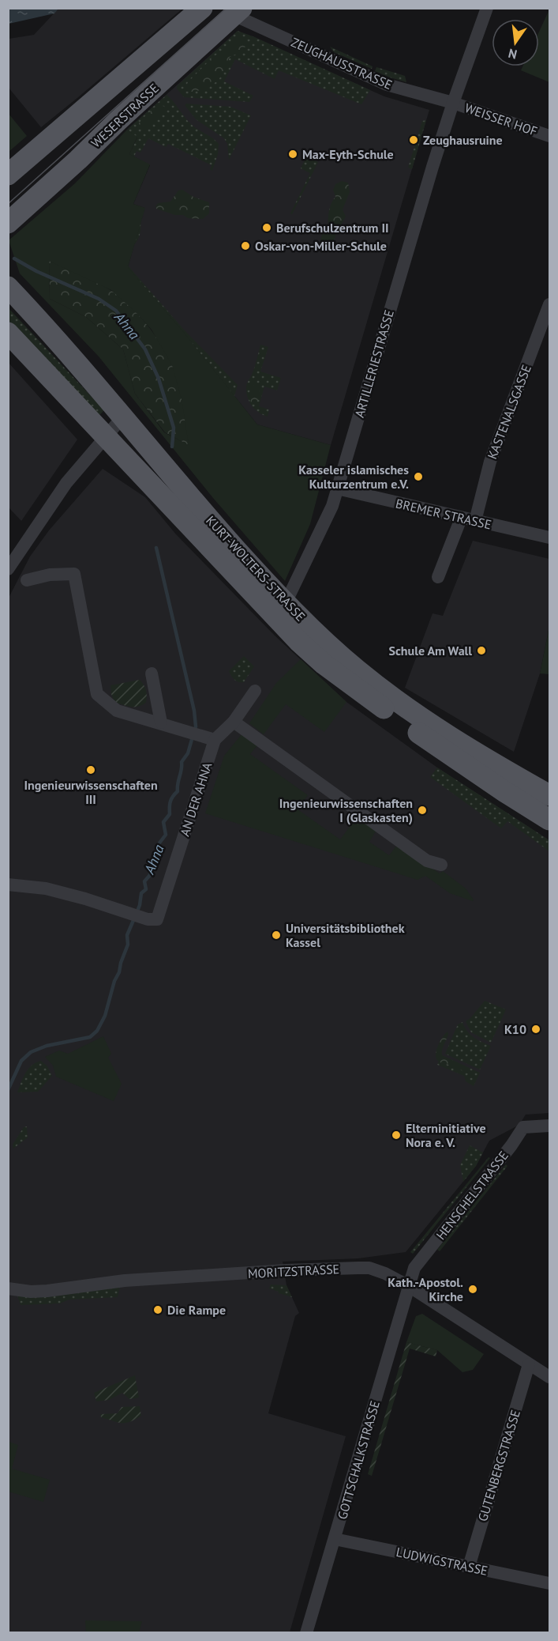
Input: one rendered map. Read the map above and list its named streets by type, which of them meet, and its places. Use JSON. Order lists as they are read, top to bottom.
{
  "streets": {
    "main road": ["WESERSTRASSE", "KURT-WOLTERS-STRASSE"],
    "street": [
      "ZEUGHAUSSTRASSE",
      "WEISSER HOF",
      "ARTILLERIESTRASSE",
      "KASTENALSGASSE",
      "BREMER STRASSE",
      "AN DER AHNA",
      "HENSCHELSTRASSE",
      "MORITZSTRASSE",
      "GOTTSCHALKSTRASSE",
      "GUTENBERGSTRASSE",
      "LUDWIGSTRASSE"
    ]
  },
  "crossings": [
    ["ZEUGHAUSSTRASSE", "WESERSTRASSE"],
    ["ZEUGHAUSSTRASSE", "WEISSER HOF"],
    ["ZEUGHAUSSTRASSE", "ARTILLERIESTRASSE"],
    ["WEISSER HOF", "ARTILLERIESTRASSE"],
    ["ARTILLERIESTRASSE", "BREMER STRASSE"],
    ["ARTILLERIESTRASSE", "KURT-WOLTERS-STRASSE"],
    ["KASTENALSGASSE", "BREMER STRASSE"],
    ["HENSCHELSTRASSE", "MORITZSTRASSE"],
    ["HENSCHELSTRASSE", "GOTTSCHALKSTRASSE"],
    ["MORITZSTRASSE", "GOTTSCHALKSTRASSE"],
    ["MORITZSTRASSE", "GUTENBERGSTRASSE"],
    ["GOTTSCHALKSTRASSE", "LUDWIGSTRASSE"],
    ["GUTENBERGSTRASSE", "LUDWIGSTRASSE"]
  ],
  "water": ["Ahna"],
  "places": [
    "Zeughausruine",
    "Max-Eyth-Schule",
    "Berufschulzentrum II",
    "Oskar-von-Miller-Schule",
    "Kasseler islamisches Kulturzentrum e.V.",
    "Schule Am Wall",
    "Ingenieurwissenschaften III",
    "Ingenieurwissenschaften I (Glaskasten)",
    "Universitätsbibliothek Kassel",
    "K10",
    "Elterninitiative Nora e. V.",
    "Kath.-Apostol. Kirche",
    "Die Rampe"
  ],
  "north": "bottom"
}
